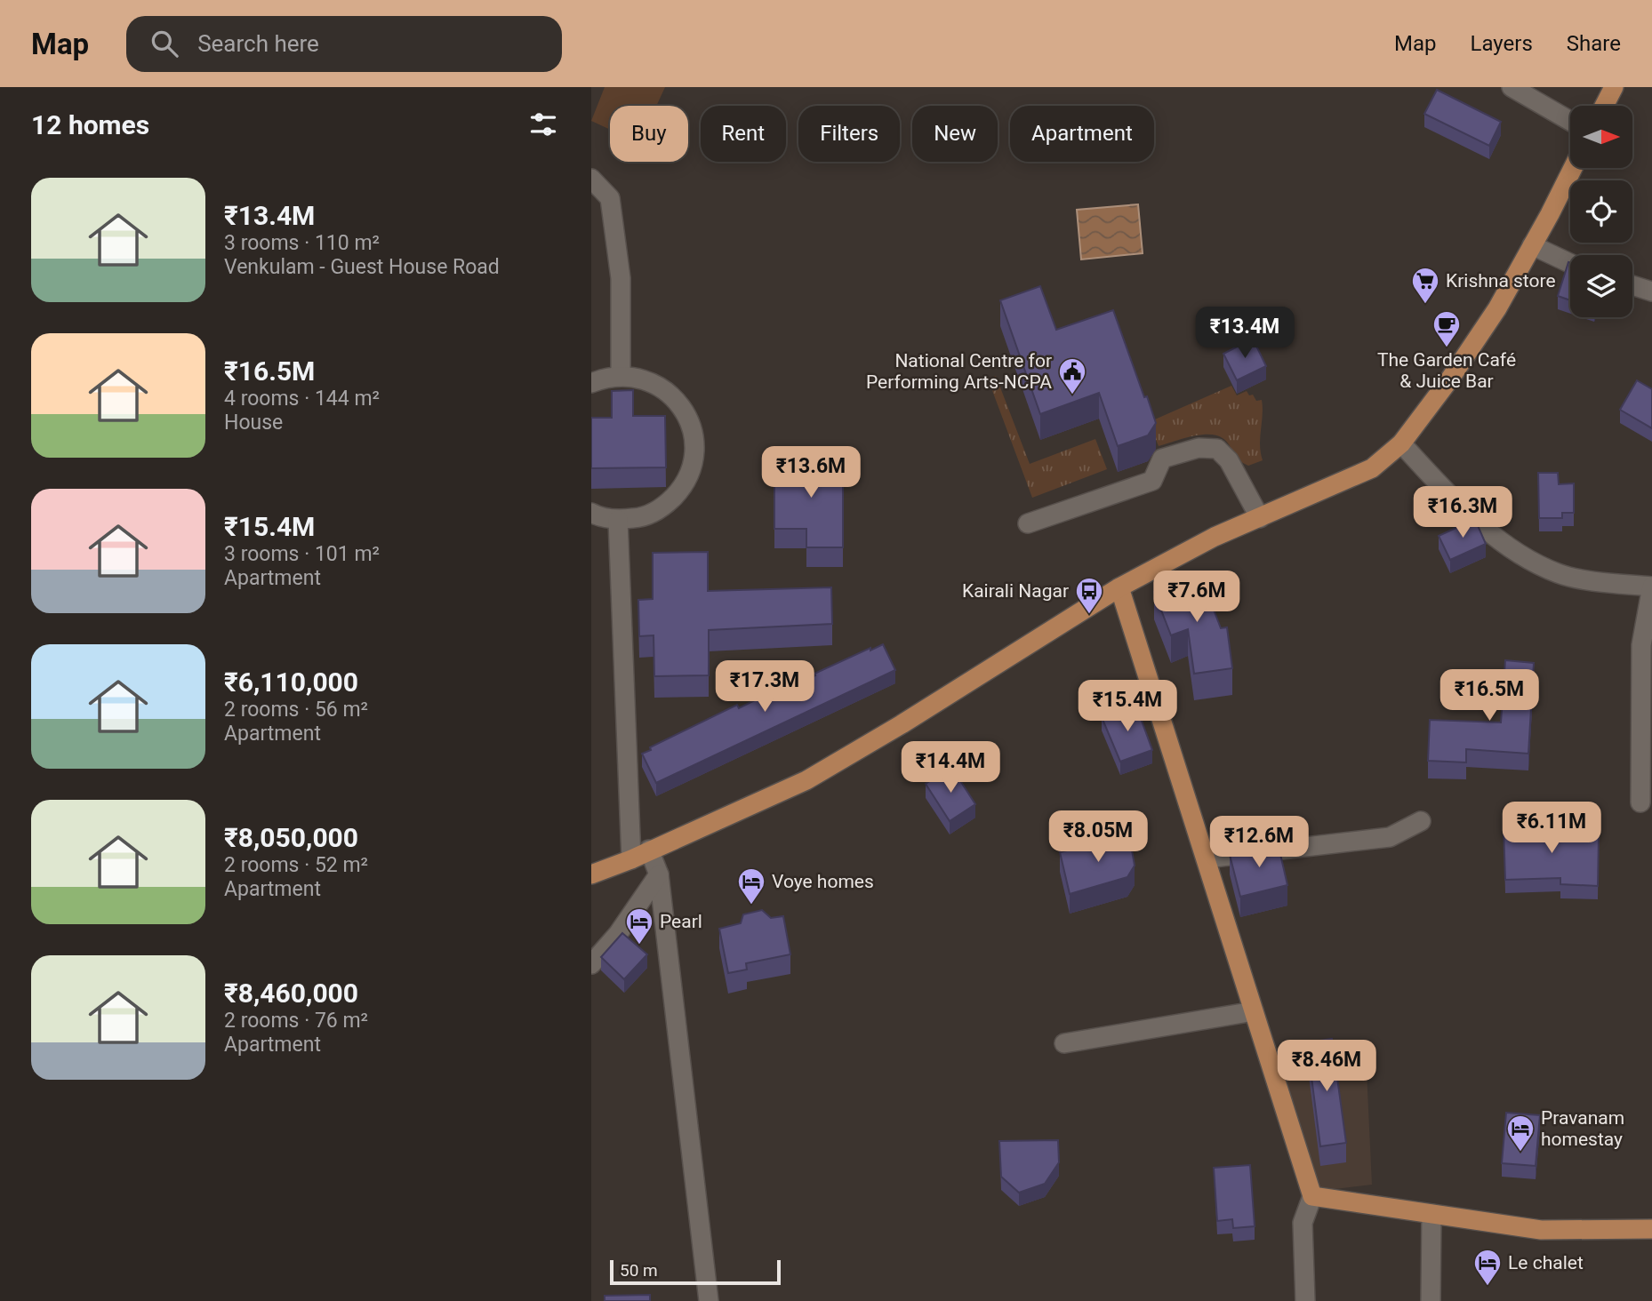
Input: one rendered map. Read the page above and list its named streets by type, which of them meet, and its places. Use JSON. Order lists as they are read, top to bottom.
{
  "places": {
    "supermarket": ["Krishna store"],
    "cafe": ["The Garden Café & Juice Bar"],
    "public building": ["National Centre for Performing Arts-NCPA"],
    "bus stop": ["Kairali Nagar"],
    "hotel": [
      "Voye homes",
      "Pearl",
      "Pravanam homestay",
      "Le chalet"
    ]
  },
  "scale_bar": "50 m",
  "north": "right",
  "page": {
    "header": "Map",
    "search": "Search here",
    "nav": ["Map", "Layers", "Share"],
    "heading": "12 homes",
    "chip": [
      "Buy",
      "Rent",
      "Filters",
      "New",
      "Apartment"
    ],
    "list": [
      {
        "name": "₹13.4M",
        "note": "3 rooms · 110 m² · Venkulam - Guest House Road"
      },
      {
        "name": "₹16.5M",
        "note": "4 rooms · 144 m² · House"
      },
      {
        "name": "₹15.4M",
        "note": "3 rooms · 101 m² · Apartment"
      },
      {
        "name": "₹6,110,000",
        "note": "2 rooms · 56 m² · Apartment"
      },
      {
        "name": "₹8,050,000",
        "note": "2 rooms · 52 m² · Apartment"
      },
      {
        "name": "₹8,460,000",
        "note": "2 rooms · 76 m² · Apartment"
      }
    ],
    "price": [
      "₹13.4M",
      "₹13.6M",
      "₹16.3M",
      "₹7.6M",
      "₹17.3M",
      "₹16.5M",
      "₹15.4M",
      "₹14.4M",
      "₹6.11M",
      "₹8.05M",
      "₹12.6M",
      "₹8.46M"
    ],
    "scale": "50 m"
  }
}
